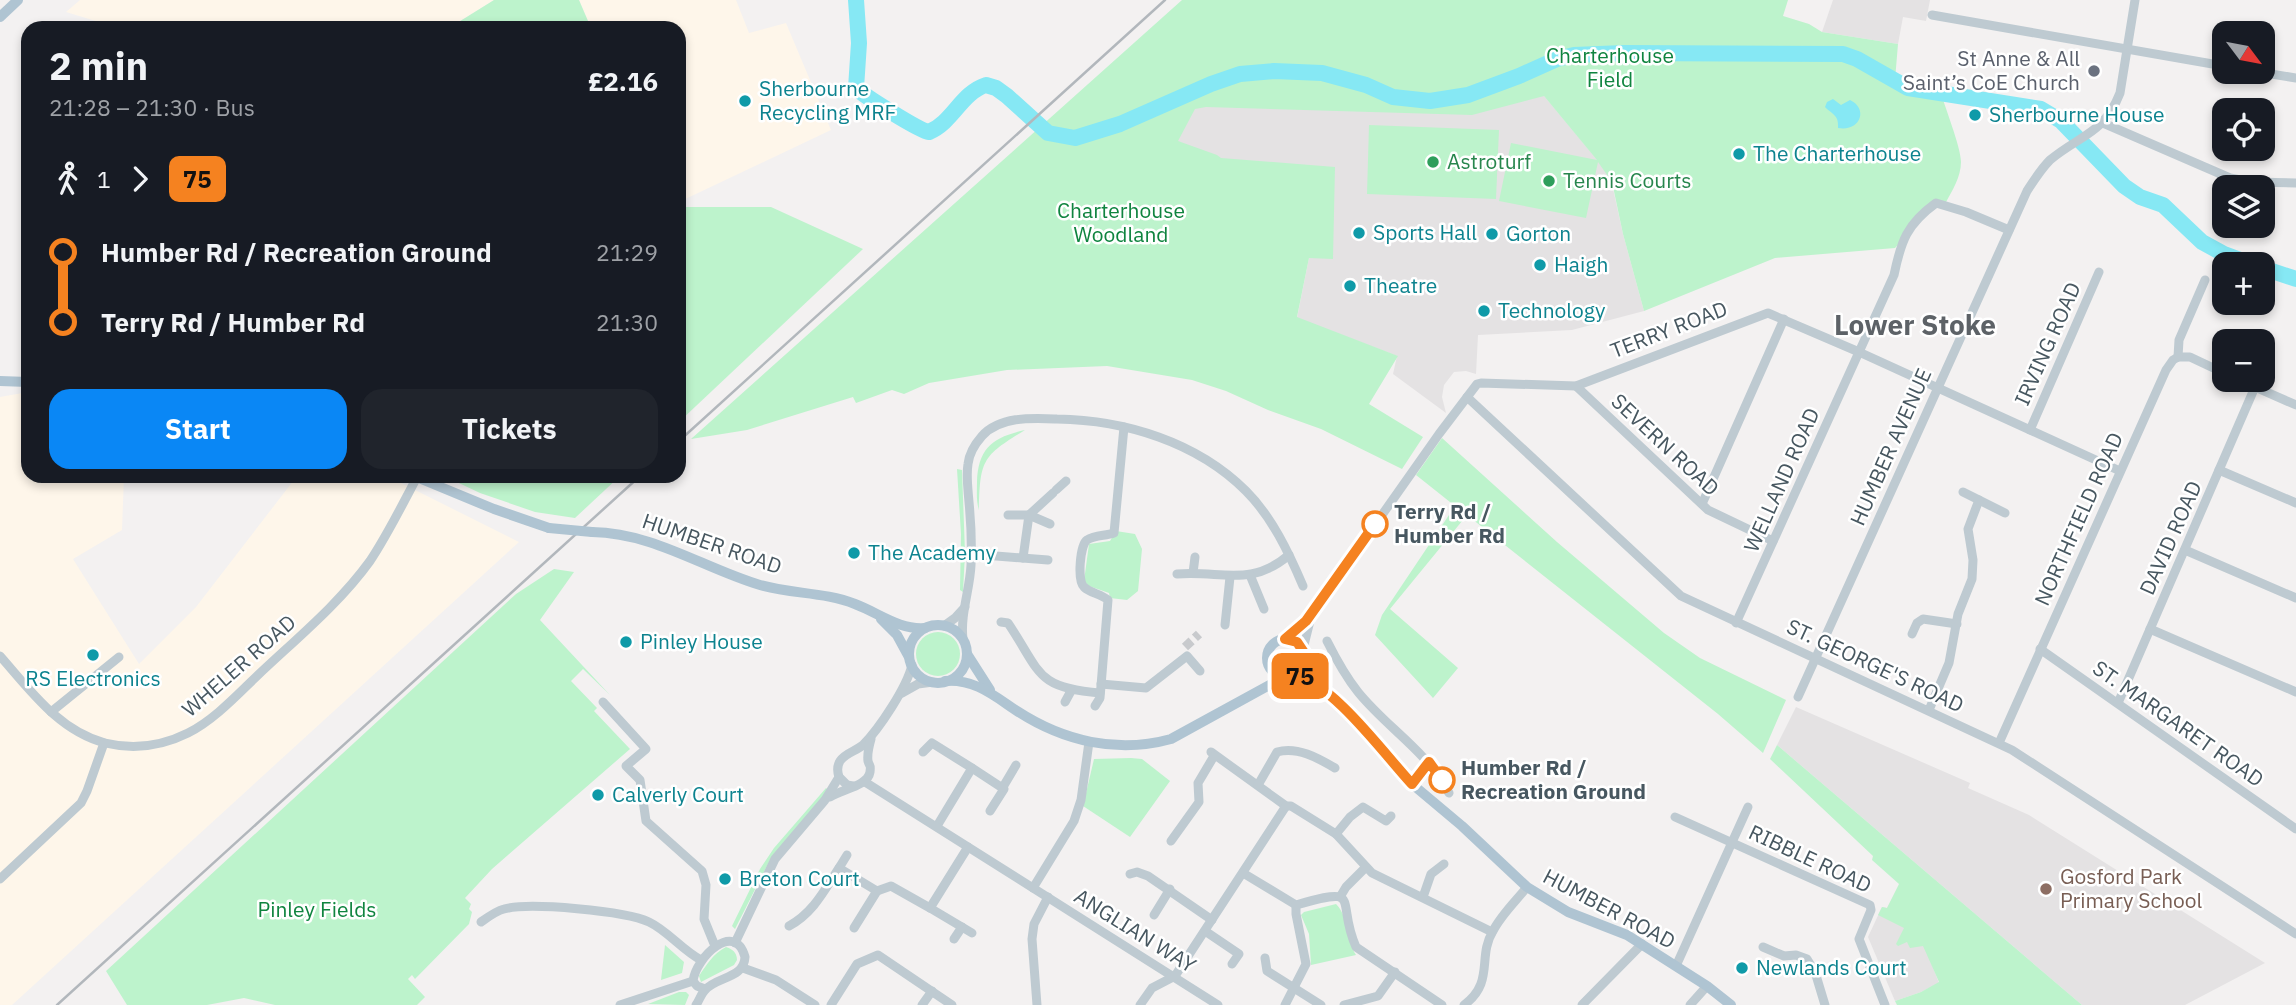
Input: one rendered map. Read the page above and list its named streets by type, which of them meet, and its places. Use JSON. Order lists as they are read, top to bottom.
{
  "streets": {
    "main road": ["HUMBER ROAD"],
    "street": [
      "TERRY ROAD",
      "IRVING ROAD",
      "SEVERN ROAD",
      "HUMBER AVENUE",
      "WELLAND ROAD",
      "NORTHFIELD ROAD",
      "DAVID ROAD",
      "WHELER ROAD",
      "ST. GEORGE'S ROAD",
      "ST. MARGARET ROAD",
      "RIBBLE ROAD",
      "ANGLIAN WAY"
    ]
  },
  "crossings": [
    ["TERRY ROAD", "IRVING ROAD"],
    ["TERRY ROAD", "SEVERN ROAD"],
    ["TERRY ROAD", "HUMBER AVENUE"],
    ["TERRY ROAD", "WELLAND ROAD"],
    ["TERRY ROAD", "NORTHFIELD ROAD"],
    ["TERRY ROAD", "HUMBER ROAD"],
    ["TERRY ROAD", "ST. GEORGE'S ROAD"],
    ["SEVERN ROAD", "WELLAND ROAD"],
    ["HUMBER AVENUE", "WELLAND ROAD"],
    ["HUMBER AVENUE", "ST. GEORGE'S ROAD"],
    ["WELLAND ROAD", "ST. GEORGE'S ROAD"],
    ["NORTHFIELD ROAD", "ST. GEORGE'S ROAD"],
    ["NORTHFIELD ROAD", "ST. MARGARET ROAD"],
    ["DAVID ROAD", "ST. MARGARET ROAD"]
  ],
  "districts": ["Lower Stoke"],
  "parks": ["Charterhouse Field", "Charterhouse Woodland", "Pinley Fields"],
  "places": [
    "St Anne & All Saint’s CoE Church",
    "Sherbourne Recycling MRF",
    "Sherbourne House",
    "The Charterhouse",
    "Astroturf",
    "Tennis Courts",
    "Sports Hall",
    "Gorton",
    "Haigh",
    "Theatre",
    "Technology",
    "Terry Rd / Humber Rd",
    "The Academy",
    "Pinley House",
    "RS Electronics",
    "Humber Rd / Recreation Ground",
    "Calverly Court",
    "Breton Court",
    "Gosford Park Primary School",
    "Newlands Court"
  ],
  "lines": ["bus line 75"],
  "north": "bottom right",
  "page": {
    "on_map": "75",
    "map_buttons": ["+", "−"],
    "heading": ["2 min", "21:28 – 21:30 · Bus", "£2.16"],
    "legs": ["1", "75"],
    "list": [
      {
        "name": "Humber Rd / Recreation Ground",
        "value": "21:29"
      },
      {
        "name": "Terry Rd / Humber Rd",
        "value": "21:30"
      }
    ],
    "buttons": ["Start", "Tickets"]
  }
}
